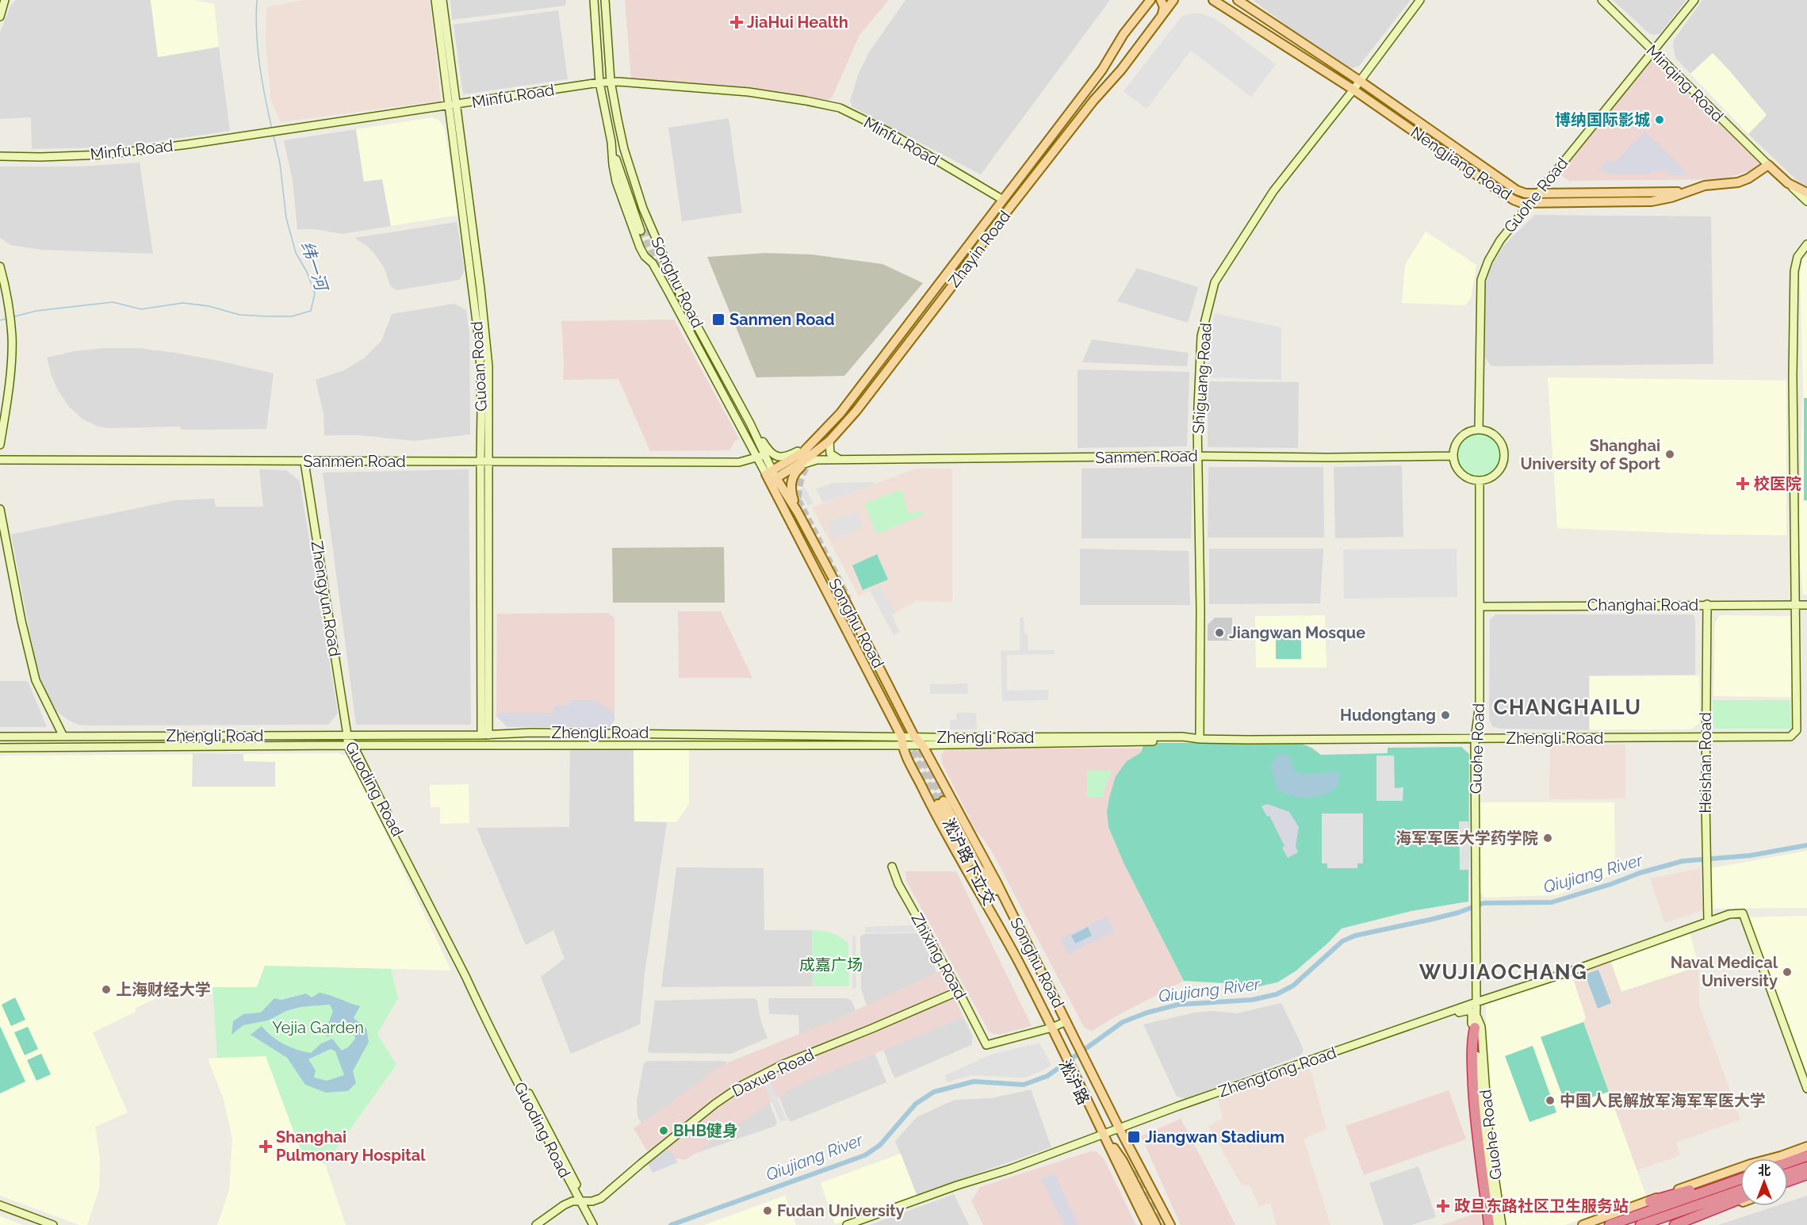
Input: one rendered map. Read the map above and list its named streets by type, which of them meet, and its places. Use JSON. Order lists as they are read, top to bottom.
{
  "streets": {
    "main road": [
      "Nengjiang Road",
      "Zhayin Road",
      "Songhu Road",
      "淞沪路下立交"
    ],
    "street": [
      "Minqing Road",
      "Minfu Road",
      "Guohe Road",
      "Guoan Road",
      "Shiguang Road",
      "Sanmen Road",
      "Zhengyun Road",
      "Changhai Road",
      "Zhengli Road",
      "Heishan Road",
      "Guoding Road",
      "Zhixing Road",
      "Zhengtong Road",
      "Daxue Road"
    ]
  },
  "crossings": [
    ["Minqing Road", "Nengjiang Road"],
    ["Minqing Road", "Guohe Road"],
    ["Minfu Road", "Zhayin Road"],
    ["Minfu Road", "Songhu Road"],
    ["Minfu Road", "Guoan Road"],
    ["Nengjiang Road", "Guohe Road"],
    ["Nengjiang Road", "Shiguang Road"],
    ["Guohe Road", "Sanmen Road"],
    ["Guohe Road", "Changhai Road"],
    ["Guohe Road", "Zhengli Road"],
    ["Guohe Road", "Zhengtong Road"],
    ["Zhayin Road", "Songhu Road"],
    ["Zhayin Road", "Sanmen Road"],
    ["Songhu Road", "Sanmen Road"],
    ["Songhu Road", "Zhengli Road"],
    ["Songhu Road", "淞沪路下立交"],
    ["Songhu Road", "Zhixing Road"],
    ["Songhu Road", "Zhengtong Road"],
    ["Guoan Road", "Sanmen Road"],
    ["Guoan Road", "Zhengli Road"],
    ["Shiguang Road", "Sanmen Road"],
    ["Shiguang Road", "Zhengli Road"],
    ["Sanmen Road", "Zhengyun Road"],
    ["Zhengyun Road", "Zhengli Road"],
    ["Zhengyun Road", "Guoding Road"],
    ["Changhai Road", "Zhengli Road"],
    ["Changhai Road", "Heishan Road"],
    ["Zhengli Road", "Heishan Road"],
    ["Zhengli Road", "Guoding Road"],
    ["Heishan Road", "Zhengtong Road"],
    ["Guoding Road", "Daxue Road"],
    ["Zhixing Road", "Daxue Road"]
  ],
  "districts": ["CHANGHAILU", "WUJIAOCHANG"],
  "water": ["纬一河", "Qiujiang River"],
  "parks": ["成嘉广场", "Yejia Garden"],
  "places": {
    "health": [
      "JiaHui Health",
      "校医院",
      "Shanghai Pulmonary Hospital",
      "政旦东路社区卫生服务站"
    ],
    "other": [
      "博纳国际影城",
      "Shanghai University of Sport",
      "Jiangwan Mosque",
      "Hudongtang",
      "海军军医大学药学院",
      "Naval Medical University",
      "上海财经大学",
      "中国人民解放军海军军医大学",
      "BHB健身",
      "Fudan University"
    ],
    "transit": ["Sanmen Road", "Jiangwan Stadium"]
  },
  "north": "top"
}
